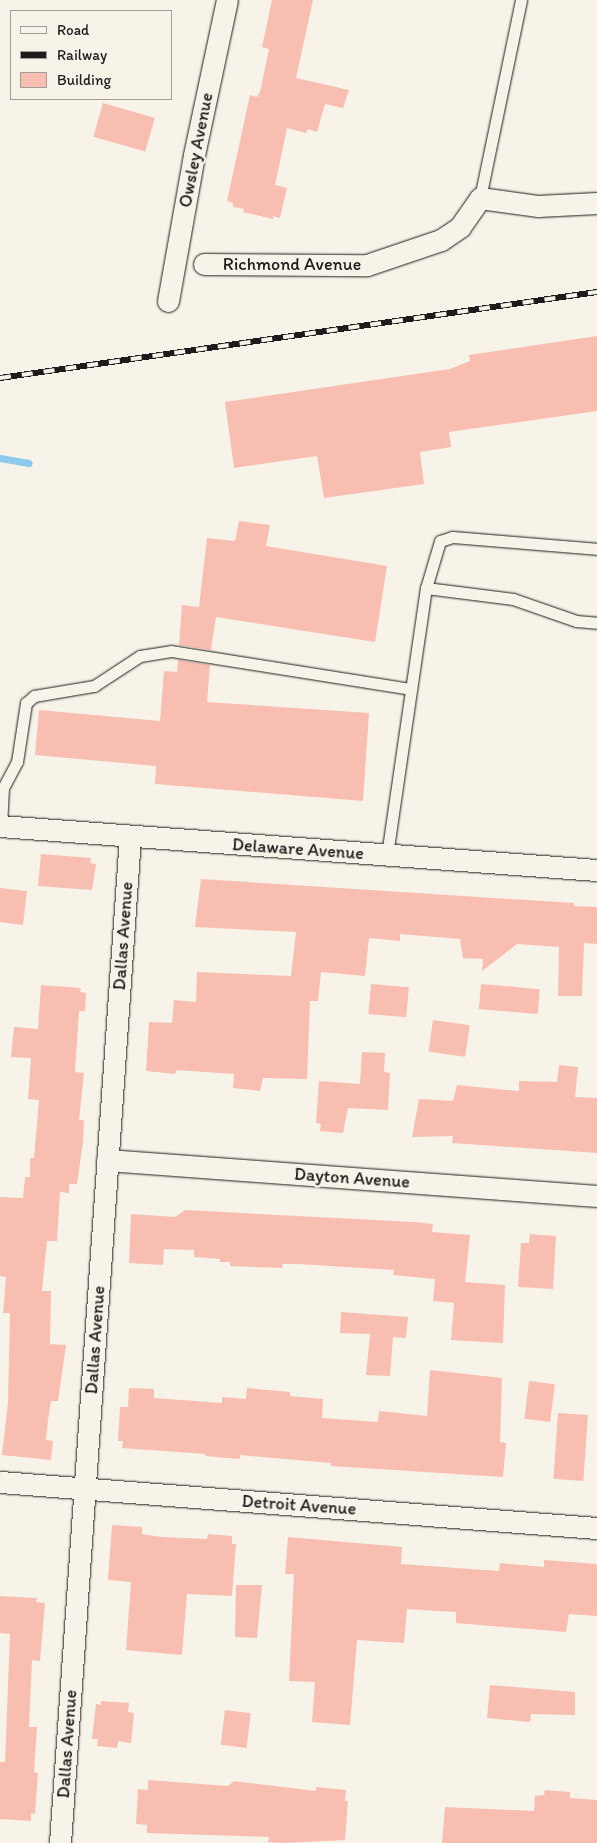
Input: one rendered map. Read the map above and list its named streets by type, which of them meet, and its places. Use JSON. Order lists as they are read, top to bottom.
{
  "streets": {
    "street": [
      "Owsley Avenue",
      "Richmond Avenue",
      "Delaware Avenue",
      "Dallas Avenue",
      "Dayton Avenue",
      "Detroit Avenue"
    ]
  },
  "crossings": [
    ["Delaware Avenue", "Dallas Avenue"],
    ["Dallas Avenue", "Dayton Avenue"],
    ["Dallas Avenue", "Detroit Avenue"]
  ],
  "legend": ["Road", "Railway", "Building"]
}
